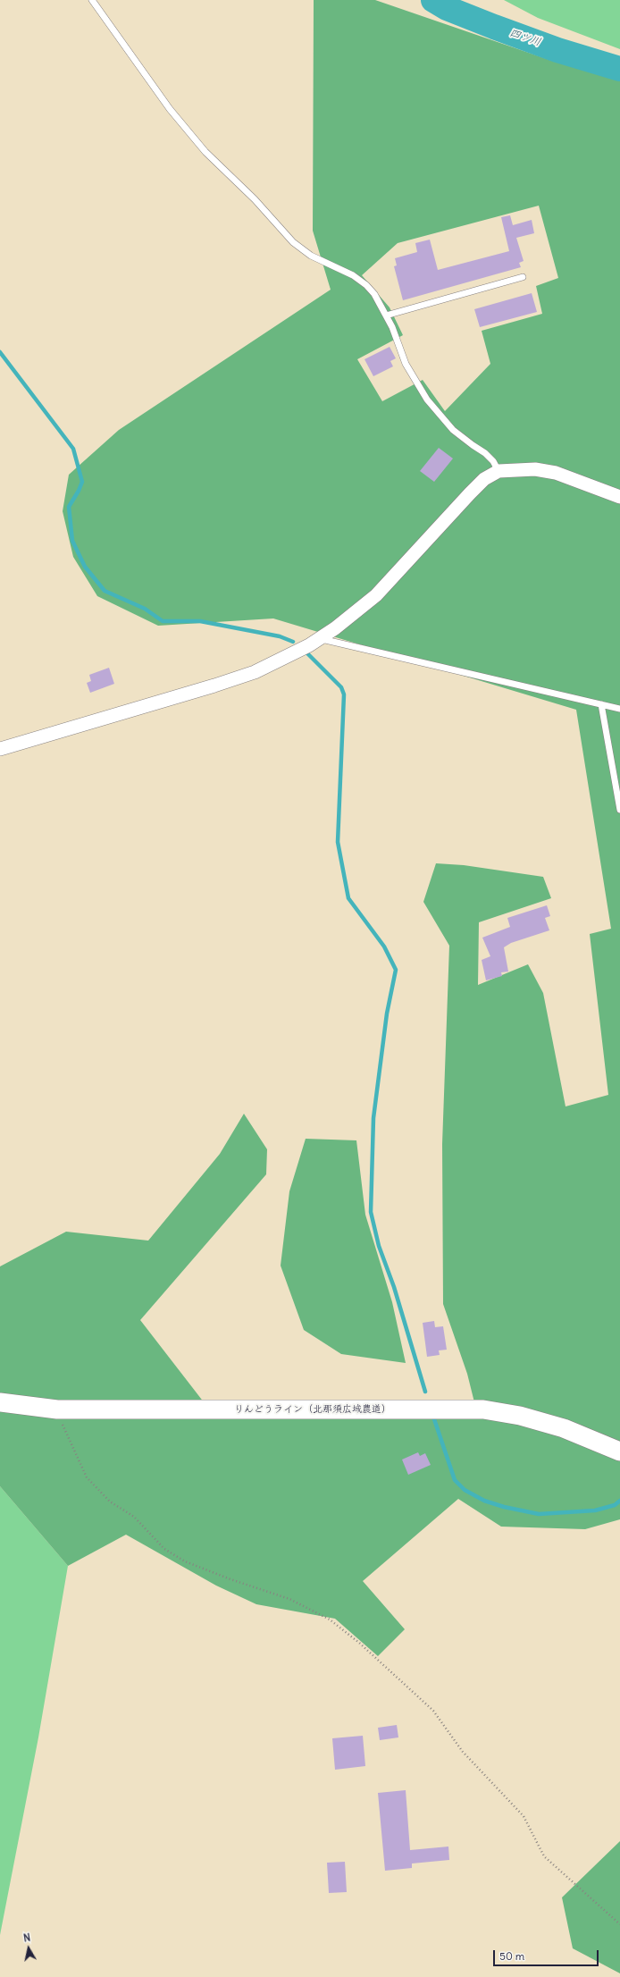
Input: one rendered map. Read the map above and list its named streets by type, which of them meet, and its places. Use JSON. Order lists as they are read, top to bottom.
{
  "streets": {
    "street": ["りんどうライン（北那須広域農道）"]
  },
  "water": ["四ツ川"],
  "scale_bar": "50 m",
  "north": "top"
}
